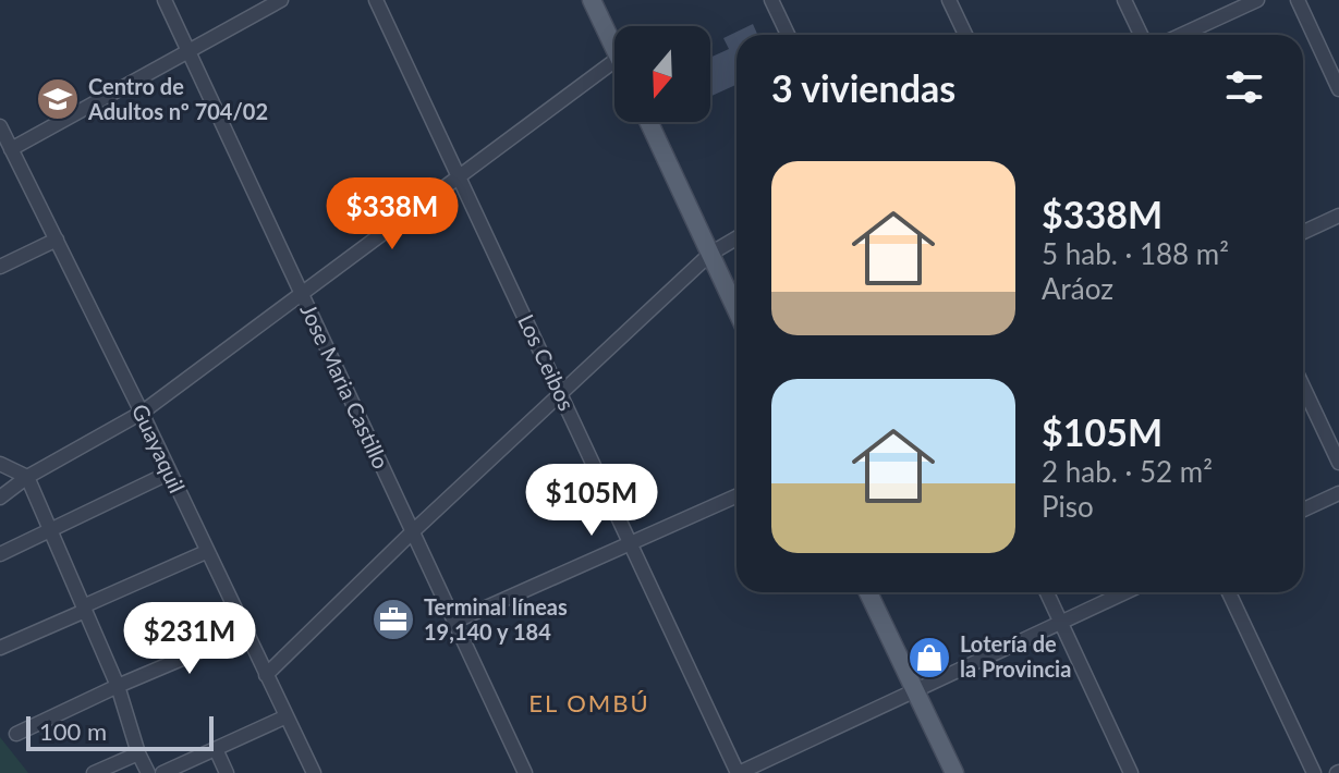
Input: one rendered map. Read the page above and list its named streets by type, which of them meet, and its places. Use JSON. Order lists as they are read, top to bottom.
{
  "streets": {
    "street": ["Los Ceibos", "Jose Maria Castillo", "Guayaquil"]
  },
  "districts": ["EL OMBÚ"],
  "places": {
    "school or university": ["Centro de Adultos nº 704/02"],
    "office": ["Terminal líneas 19,140 y 184"],
    "shop": ["Lotería de la Provincia"]
  },
  "scale_bar": "100 m",
  "north": "bottom",
  "page": {
    "heading": "3 viviendas",
    "list": [
      {
        "name": "$338M",
        "note": "5 hab. · 188 m² · Aráoz"
      },
      {
        "name": "$105M",
        "note": "2 hab. · 52 m² · Piso"
      }
    ],
    "price": ["$338M", "$105M", "$231M"],
    "scale": "100 m"
  }
}
